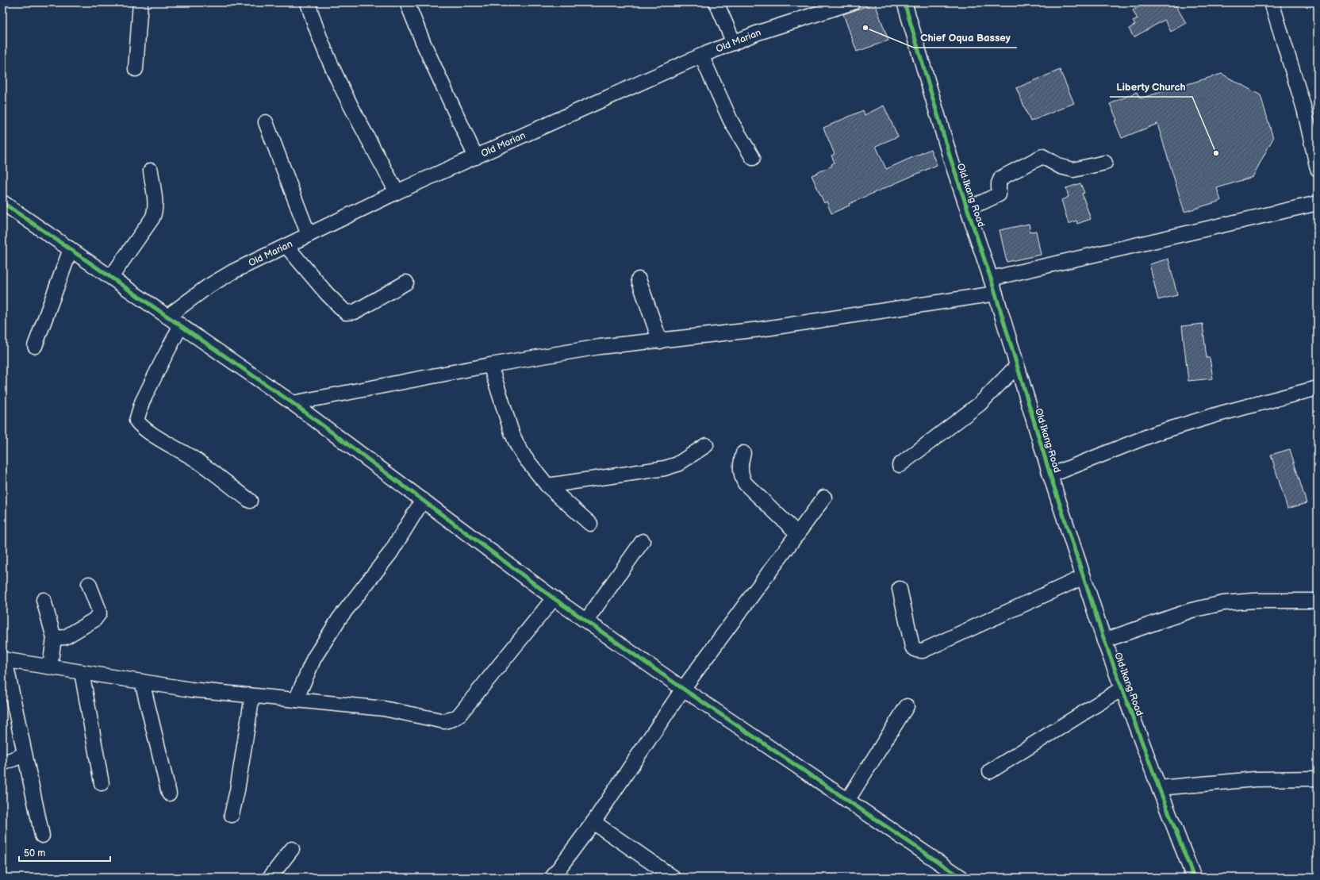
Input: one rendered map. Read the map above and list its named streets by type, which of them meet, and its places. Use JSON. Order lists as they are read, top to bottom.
{
  "streets": {
    "street": ["Old Marian", "Old Ikang Road"]
  },
  "places": ["Chief Oqua Bassey", "Liberty Church"],
  "scale_bar": "50 m"
}
